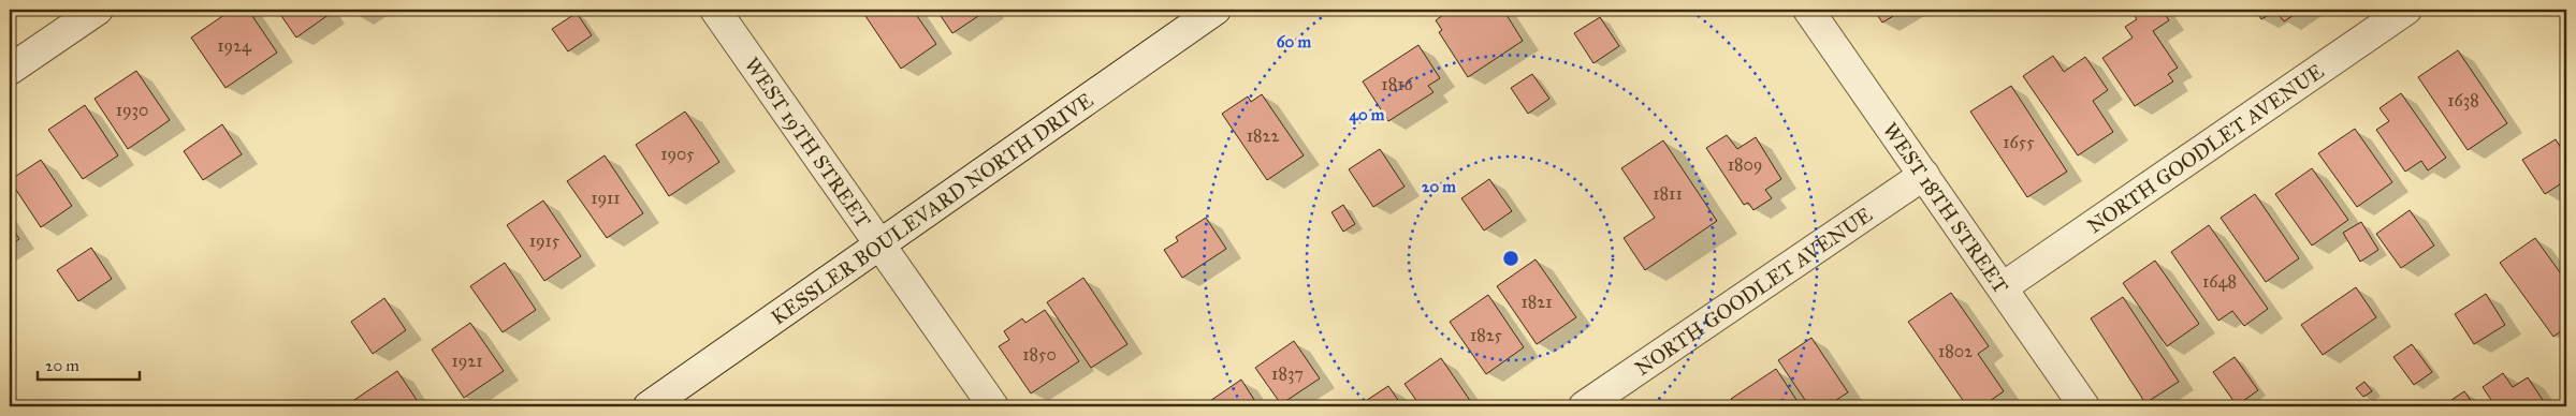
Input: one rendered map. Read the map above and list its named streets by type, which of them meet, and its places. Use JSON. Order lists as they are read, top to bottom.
{
  "streets": {
    "street": [
      "WEST 19TH STREET",
      "NORTH GOODLET AVENUE",
      "KESSLER BOULEVARD NORTH DRIVE",
      "WEST 18TH STREET"
    ]
  },
  "crossings": [
    ["WEST 19TH STREET", "KESSLER BOULEVARD NORTH DRIVE"],
    ["NORTH GOODLET AVENUE", "WEST 18TH STREET"]
  ],
  "house_numbers": [
    "1924",
    "1816",
    "1638",
    "1930",
    "1822",
    "1655",
    "1905",
    "1809",
    "1811",
    "1911",
    "1915",
    "1648",
    "1821",
    "1825",
    "1802",
    "1850",
    "1921",
    "1837"
  ],
  "scale_bar": "20 m",
  "rings": ["60 m", "40 m", "20 m"]
}
